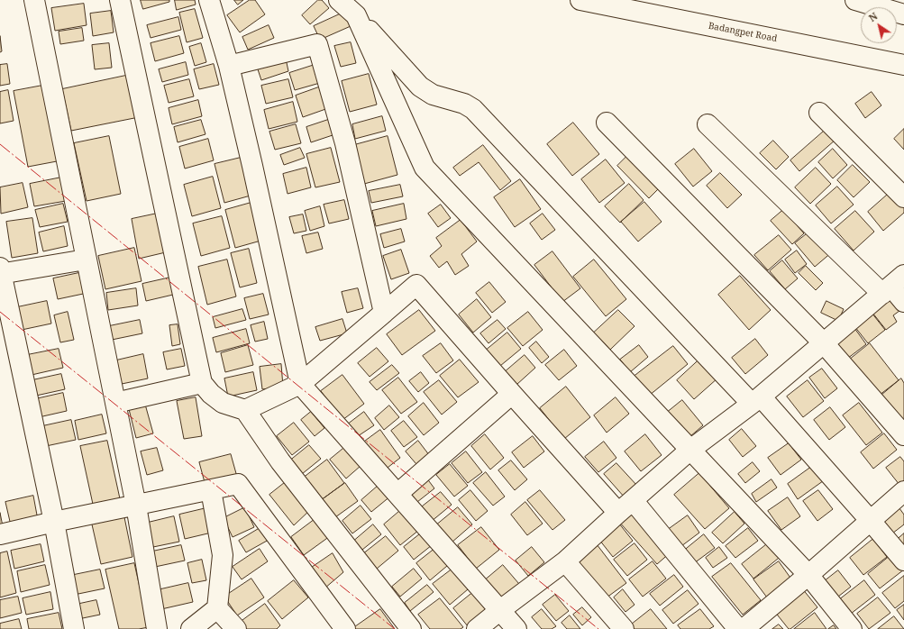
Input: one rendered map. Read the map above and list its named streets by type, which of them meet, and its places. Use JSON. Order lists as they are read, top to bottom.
{
  "streets": {
    "street": ["Badangpet Road"]
  },
  "north": "top left"
}
